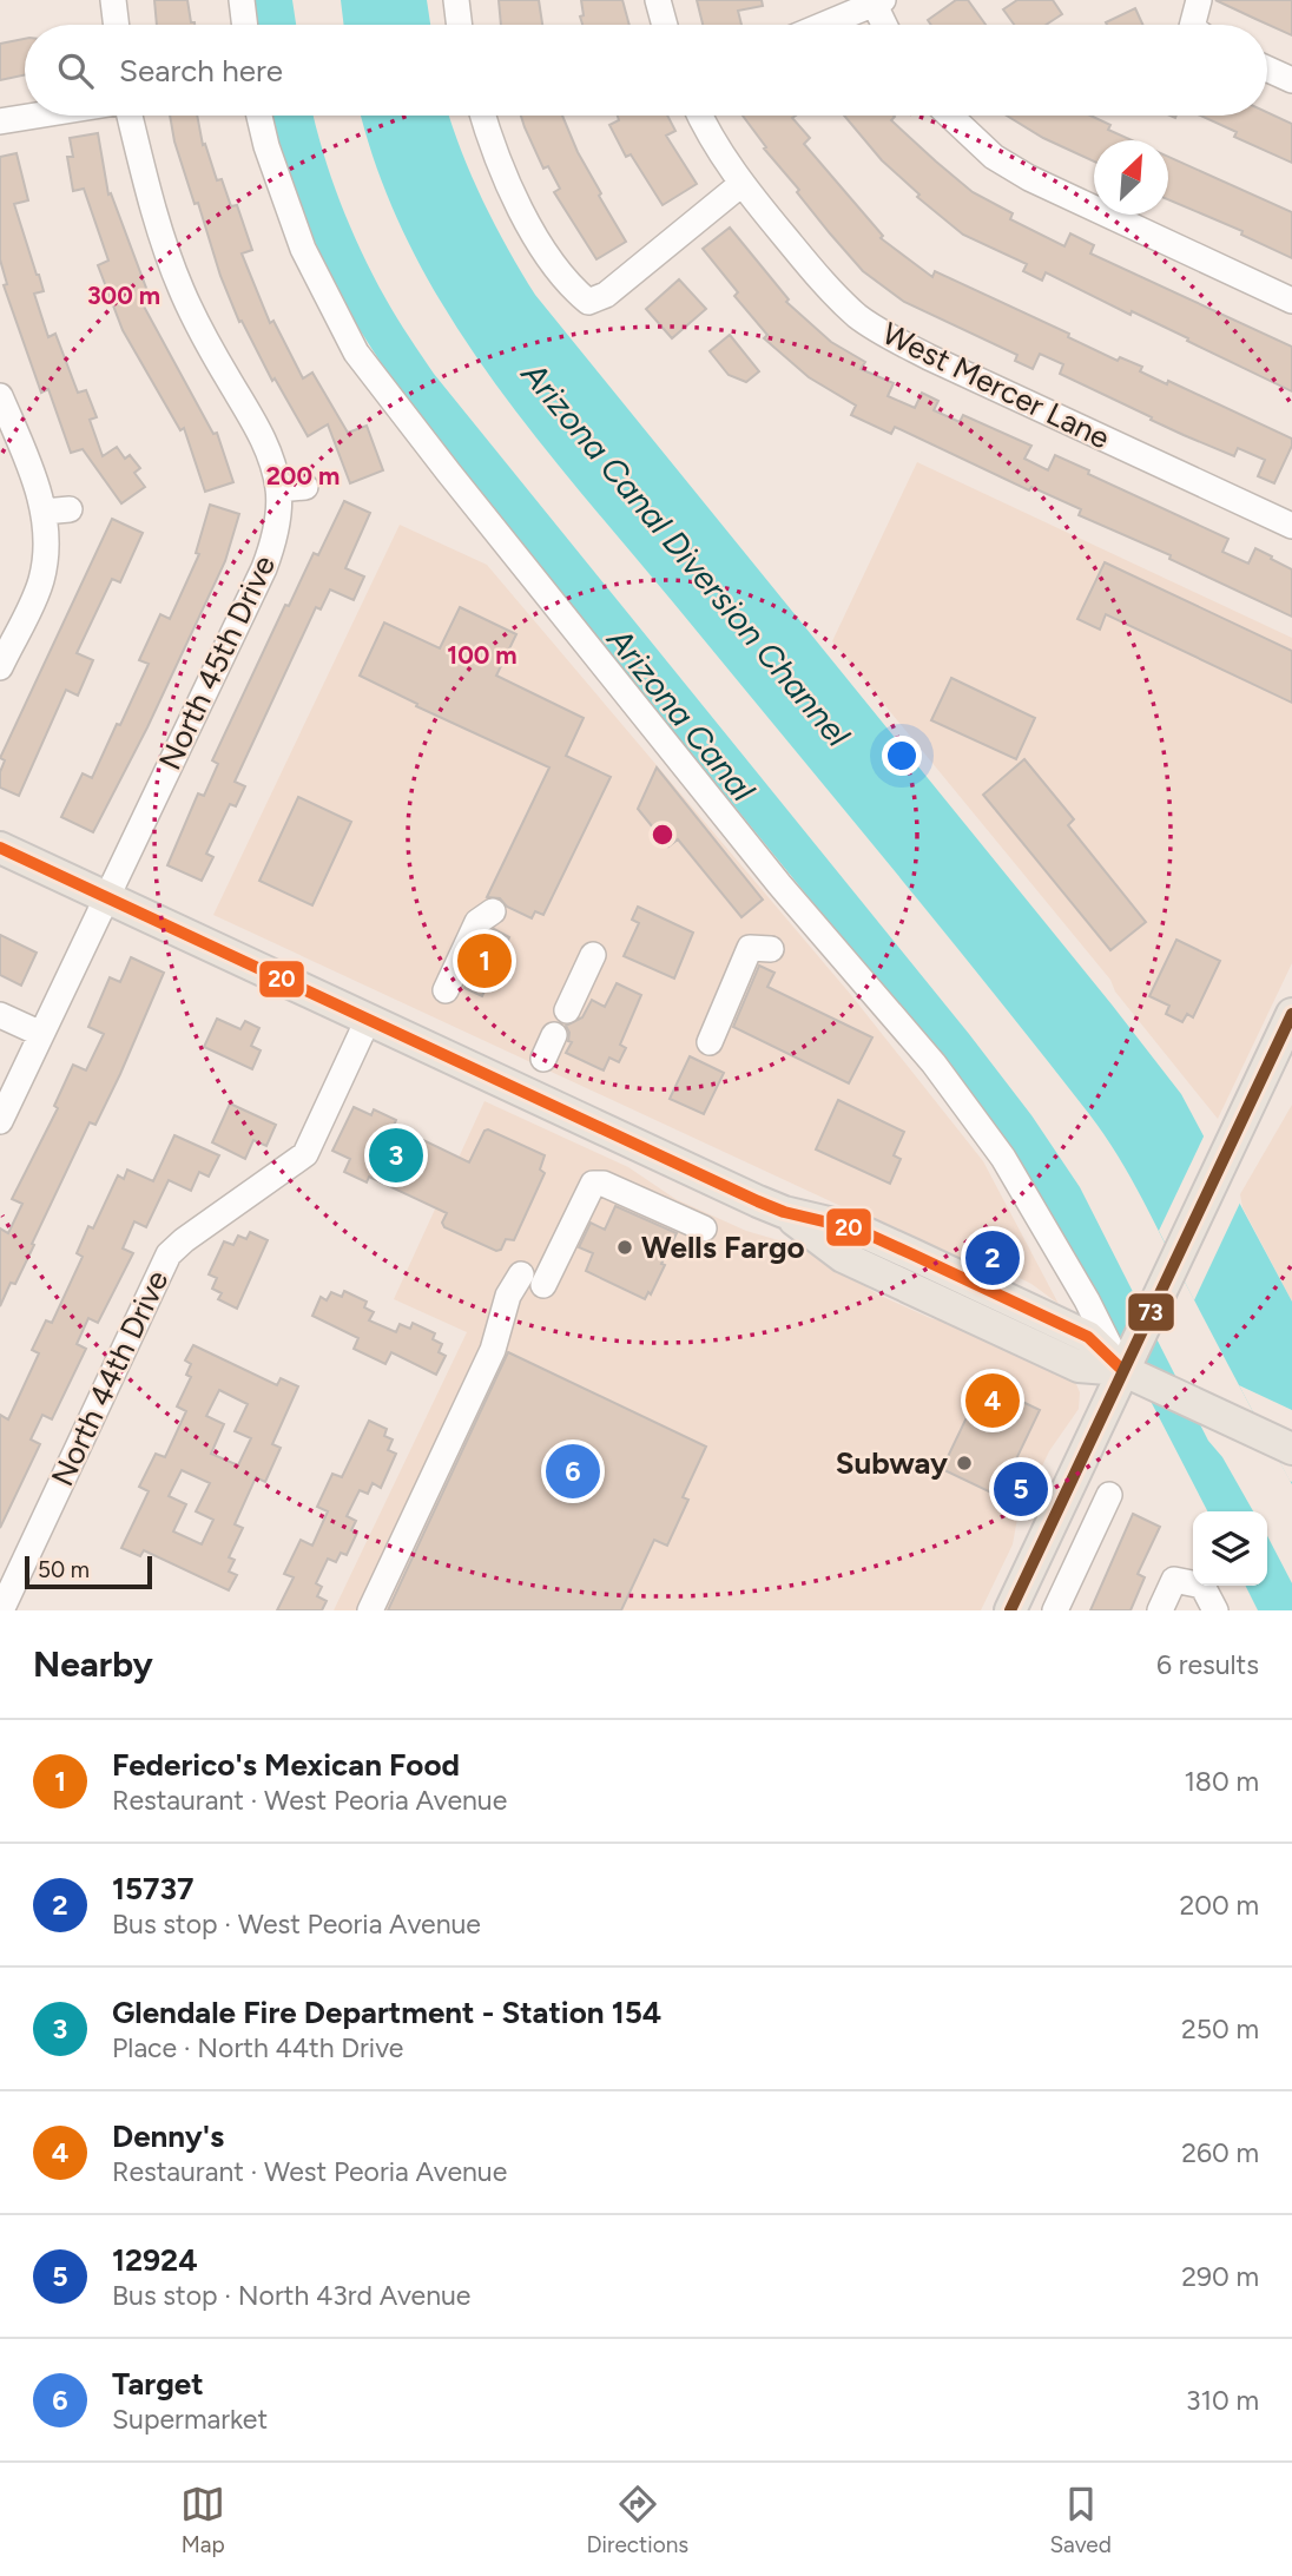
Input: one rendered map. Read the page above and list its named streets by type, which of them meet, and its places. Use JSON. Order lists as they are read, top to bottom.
{
  "streets": {
    "street": ["West Mercer Lane", "North 45th Drive", "North 44th Drive"]
  },
  "water": ["Arizona Canal Diversion Channel", "Arizona Canal"],
  "places": ["Wells Fargo", "Subway"],
  "lines": ["transit line 20", "transit line 73"],
  "scale_bar": "50 m",
  "north": "top right",
  "page": {
    "search": "Search here",
    "pins": [
      "1",
      "3",
      "2",
      "4",
      "6",
      "5"
    ],
    "scale": "50 m",
    "heading": ["Nearby", "6 results"],
    "list": [
      {
        "mark": "1",
        "name": "Federico's Mexican Food",
        "note": "Restaurant · West Peoria Avenue",
        "value": "180 m"
      },
      {
        "mark": "2",
        "name": "15737",
        "note": "Bus stop · West Peoria Avenue",
        "value": "200 m"
      },
      {
        "mark": "3",
        "name": "Glendale Fire Department - Station 154",
        "note": "Place · North 44th Drive",
        "value": "250 m"
      },
      {
        "mark": "4",
        "name": "Denny's",
        "note": "Restaurant · West Peoria Avenue",
        "value": "260 m"
      },
      {
        "mark": "5",
        "name": "12924",
        "note": "Bus stop · North 43rd Avenue",
        "value": "290 m"
      },
      {
        "mark": "6",
        "name": "Target",
        "note": "Supermarket",
        "value": "310 m"
      }
    ],
    "nav": ["Map", "Directions", "Saved"]
  },
  "rings": ["300 m", "200 m", "100 m"]
}
